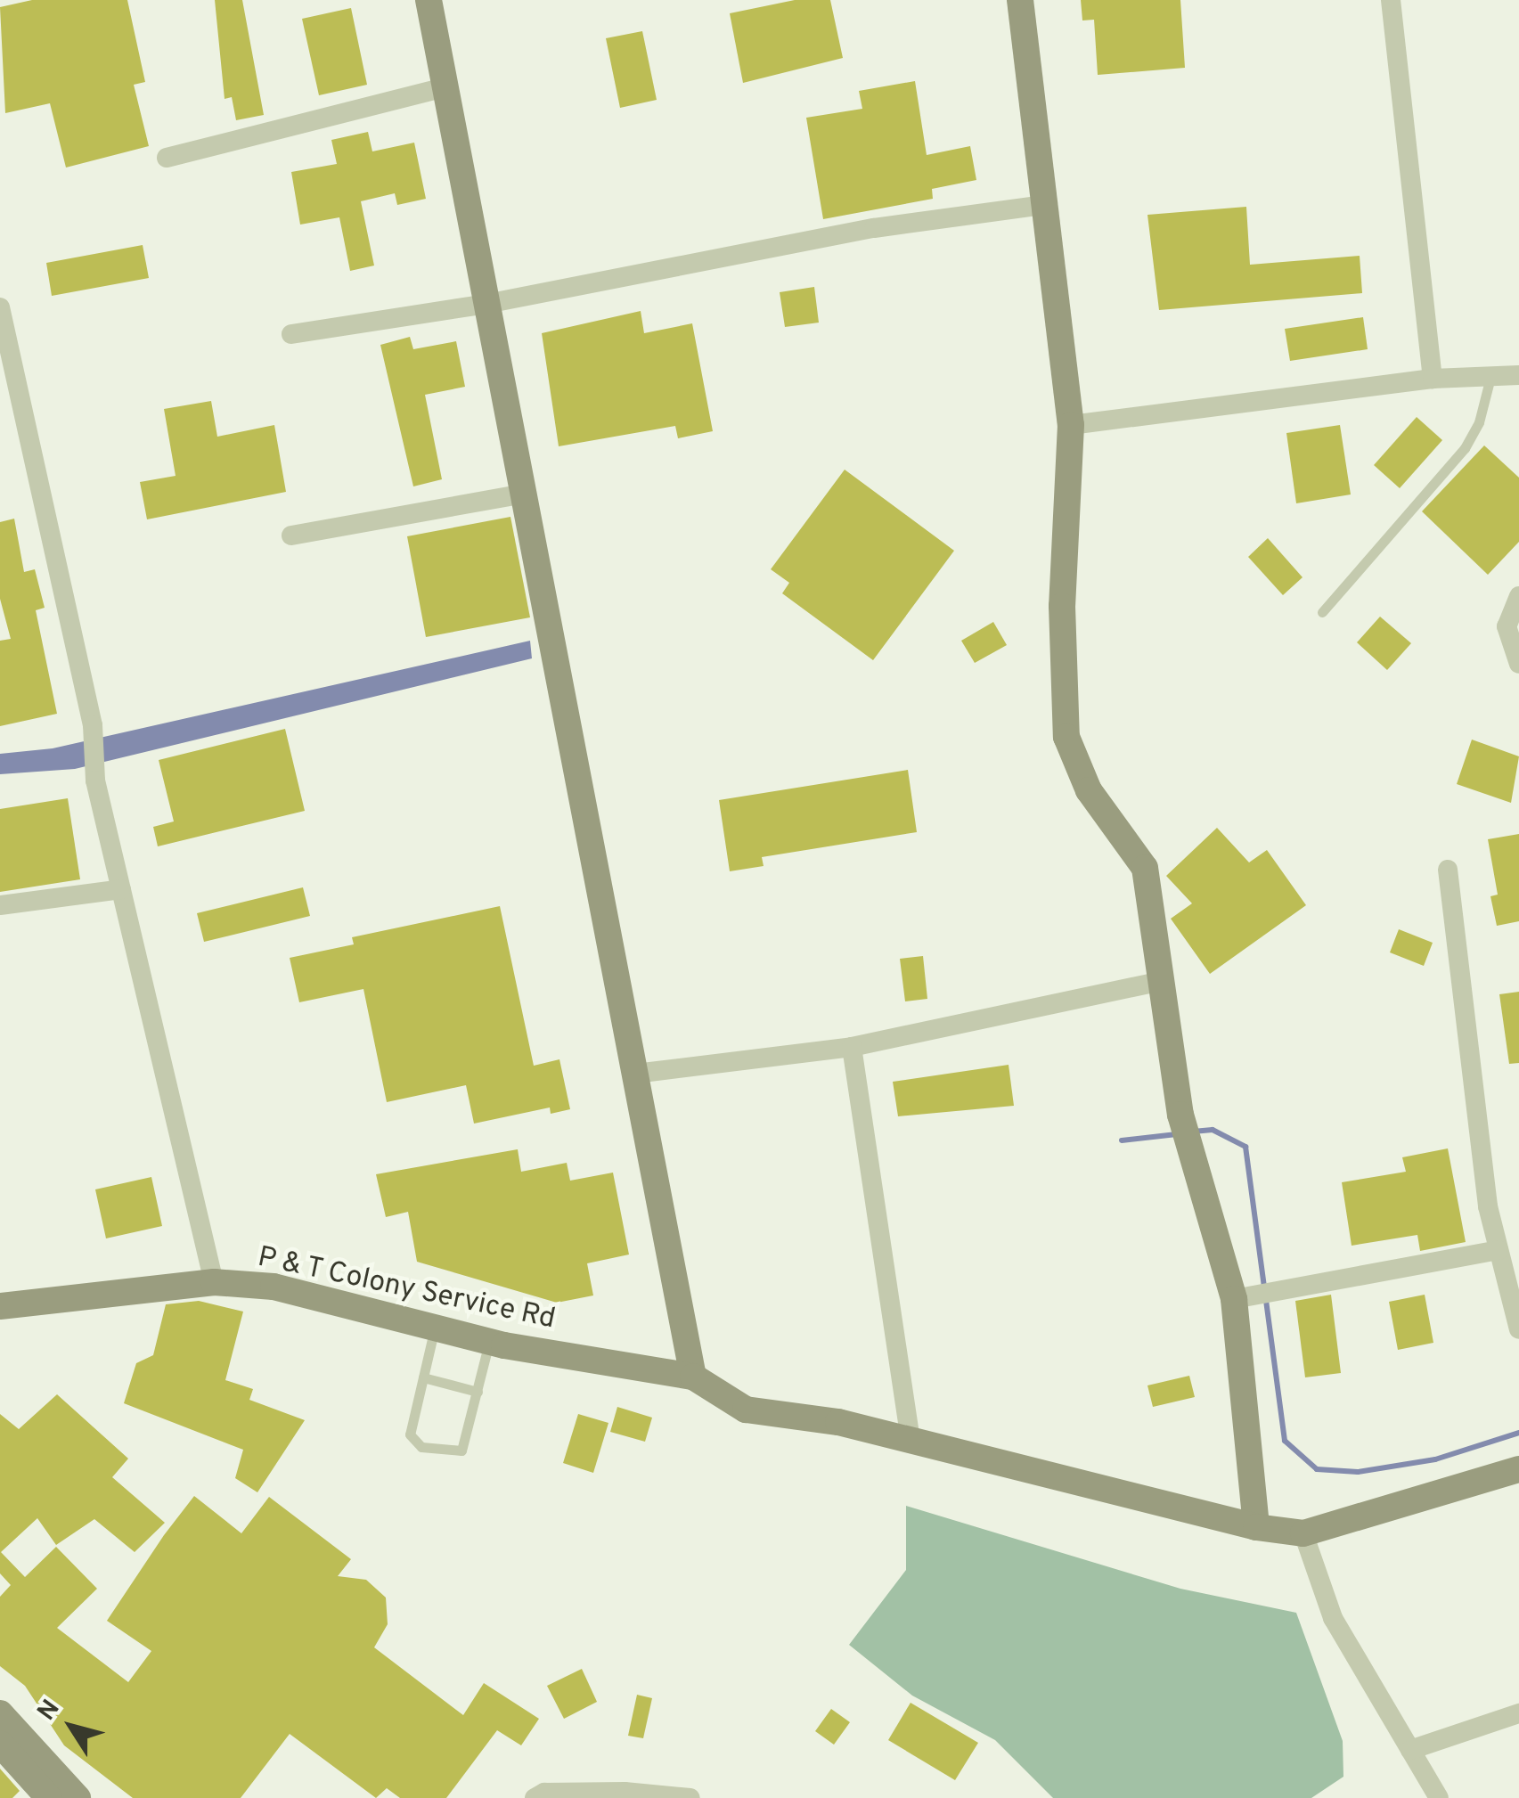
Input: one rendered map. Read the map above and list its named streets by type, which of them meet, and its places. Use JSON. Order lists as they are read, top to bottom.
{
  "streets": {
    "street": ["P & T Colony Service Rd"]
  },
  "north": "top left"
}
